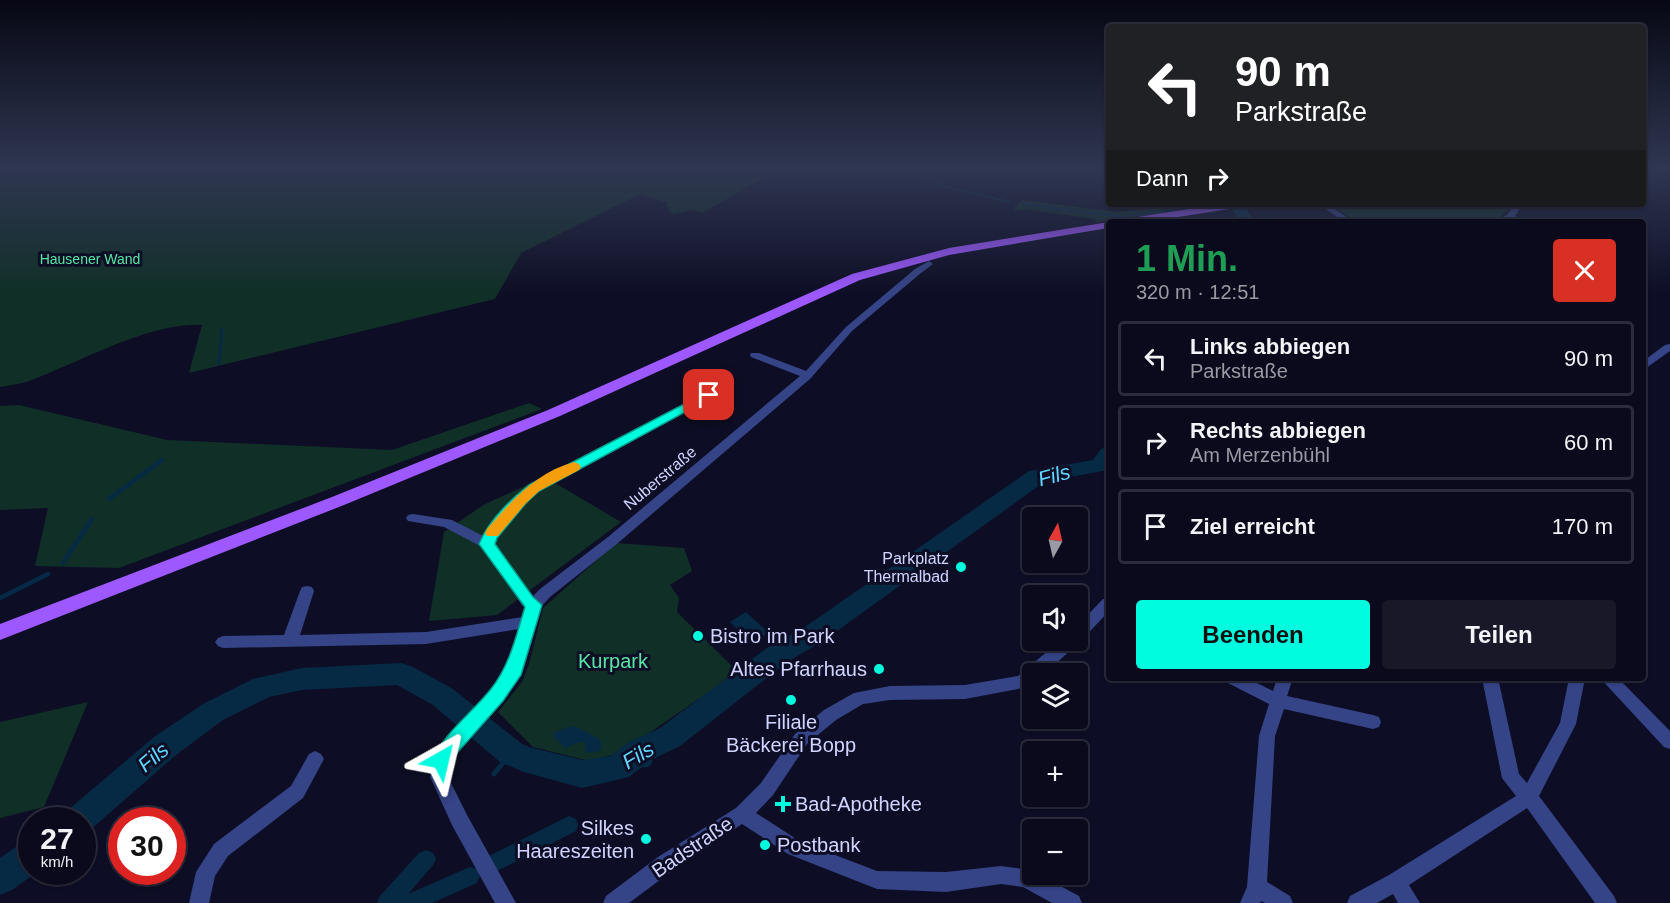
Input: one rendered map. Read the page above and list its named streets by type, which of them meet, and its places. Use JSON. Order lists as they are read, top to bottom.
{
  "streets": {
    "street": ["Nuberstraße", "Badstraße"]
  },
  "water": ["Fils"],
  "parks": ["Hausener Wand", "Kurpark"],
  "places": {
    "other": [
      "Parkplatz Thermalbad",
      "Bistro im Park",
      "Altes Pfarrhaus",
      "Filiale Bäckerei Bopp",
      "Silkes Haareszeiten",
      "Postbank"
    ],
    "health": ["Bad-Apotheke"]
  },
  "north": "top",
  "page": {
    "turn": ["90 m", "Parkstraße"],
    "then": "Dann",
    "heading": ["1 Min.", "320 m · 12:51"],
    "list": [
      {
        "name": "Links abbiegen",
        "note": "Parkstraße",
        "value": "90 m"
      },
      {
        "name": "Rechts abbiegen",
        "note": "Am Merzenbühl",
        "value": "60 m"
      },
      {
        "name": "Ziel erreicht",
        "value": "170 m"
      }
    ],
    "map_buttons": ["+", "−"],
    "buttons": ["Beenden", "Teilen"],
    "speed": "27 km/h",
    "limit": "30"
  }
}
